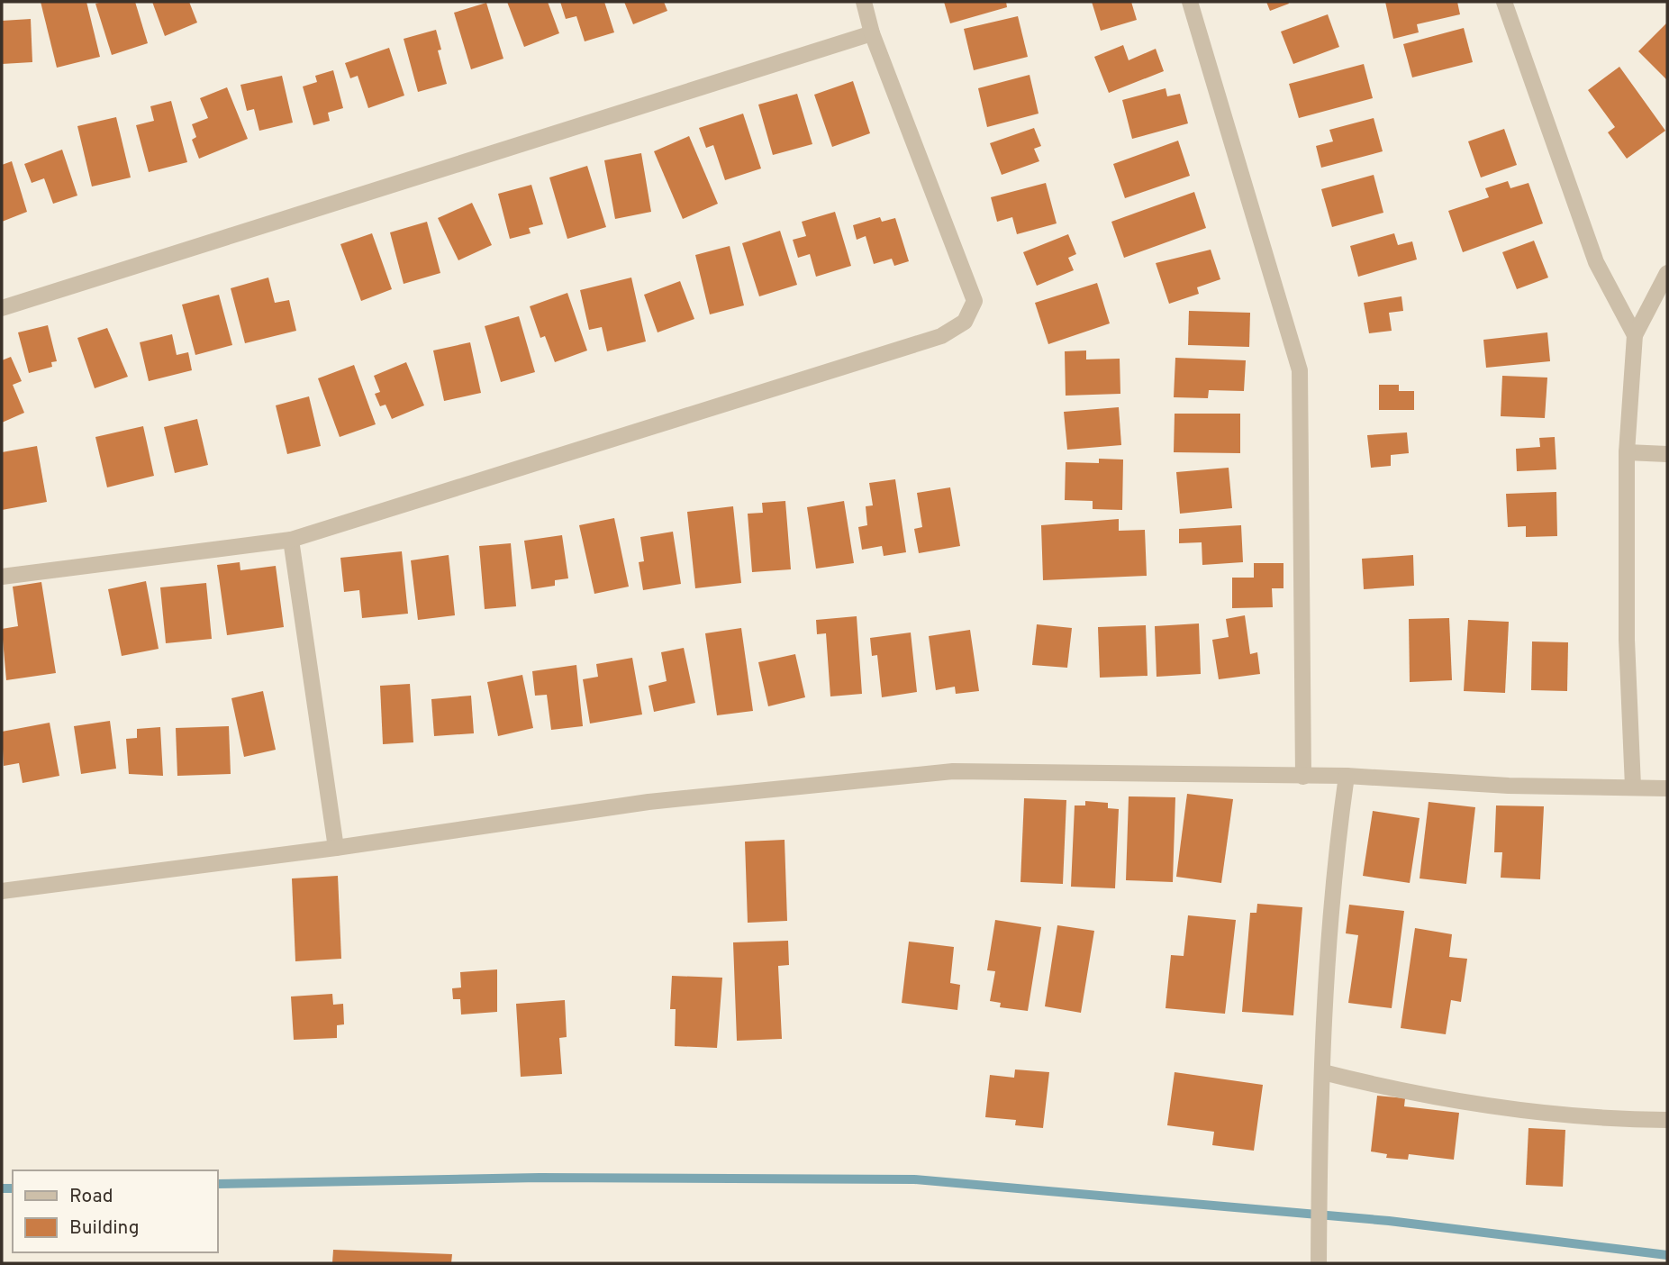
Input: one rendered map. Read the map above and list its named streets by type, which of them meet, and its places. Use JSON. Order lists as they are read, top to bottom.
{
  "legend": ["Road", "Building"]
}
